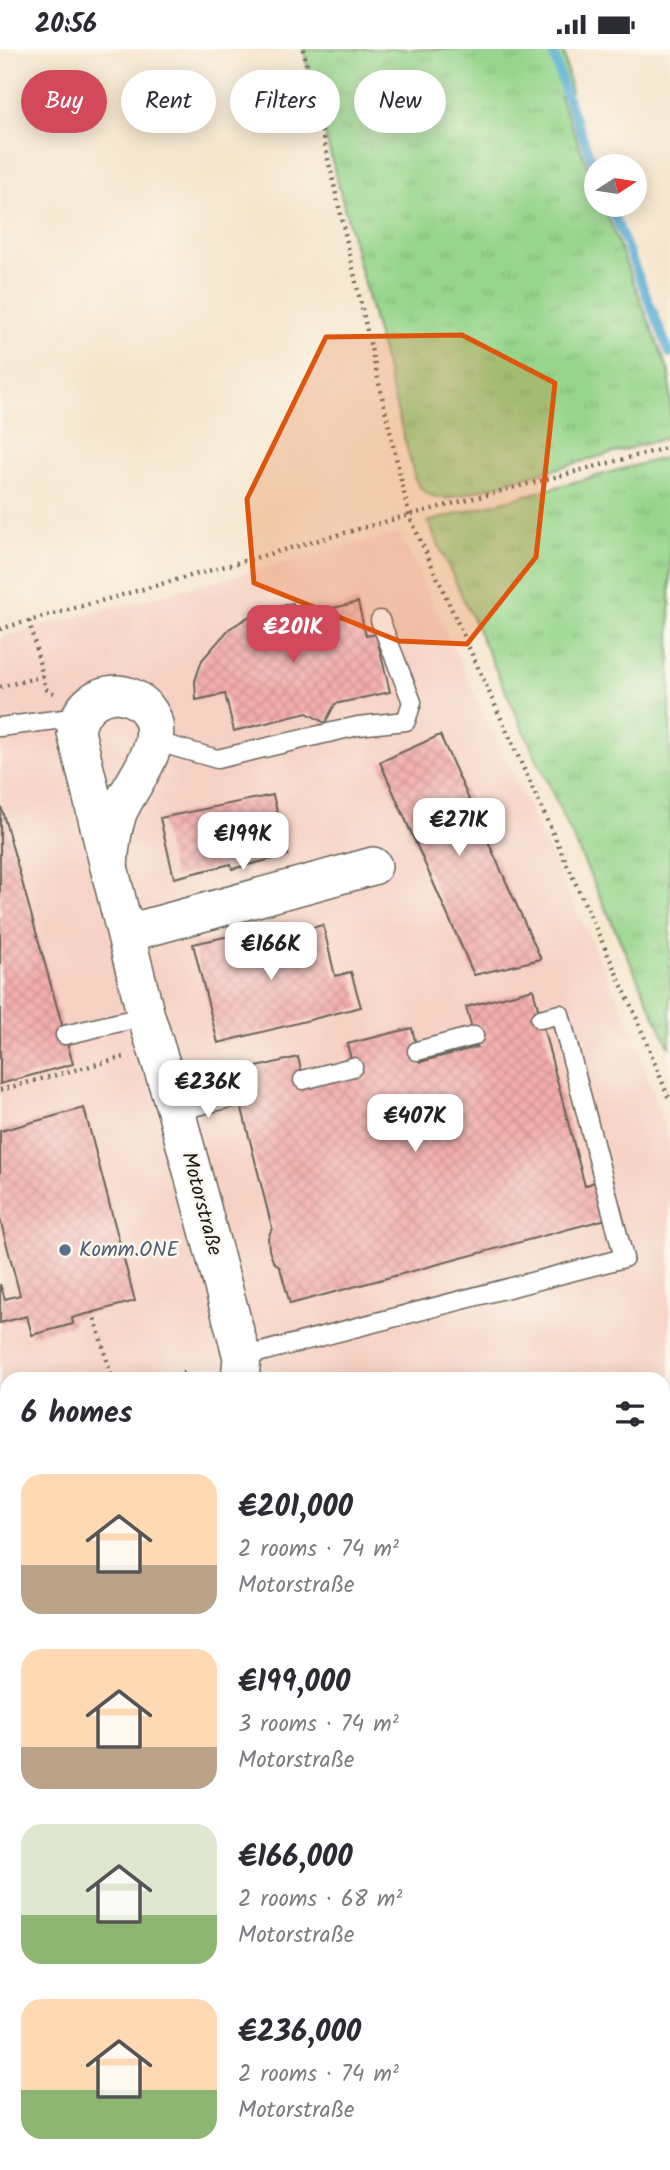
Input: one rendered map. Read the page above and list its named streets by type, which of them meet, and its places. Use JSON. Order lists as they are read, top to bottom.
{
  "streets": {
    "street": ["Motorstraße"]
  },
  "places": ["Komm.ONE"],
  "north": "right",
  "page": {
    "status": "20:56",
    "chip": [
      "Buy",
      "Rent",
      "Filters",
      "New"
    ],
    "price": [
      "€201K",
      "€271K",
      "€199K",
      "€166K",
      "€236K",
      "€407K"
    ],
    "heading": "6 homes",
    "list": [
      {
        "name": "€201,000",
        "note": "2 rooms · 74 m² · Motorstraße"
      },
      {
        "name": "€199,000",
        "note": "3 rooms · 74 m² · Motorstraße"
      },
      {
        "name": "€166,000",
        "note": "2 rooms · 68 m² · Motorstraße"
      },
      {
        "name": "€236,000",
        "note": "2 rooms · 74 m² · Motorstraße"
      }
    ]
  }
}
